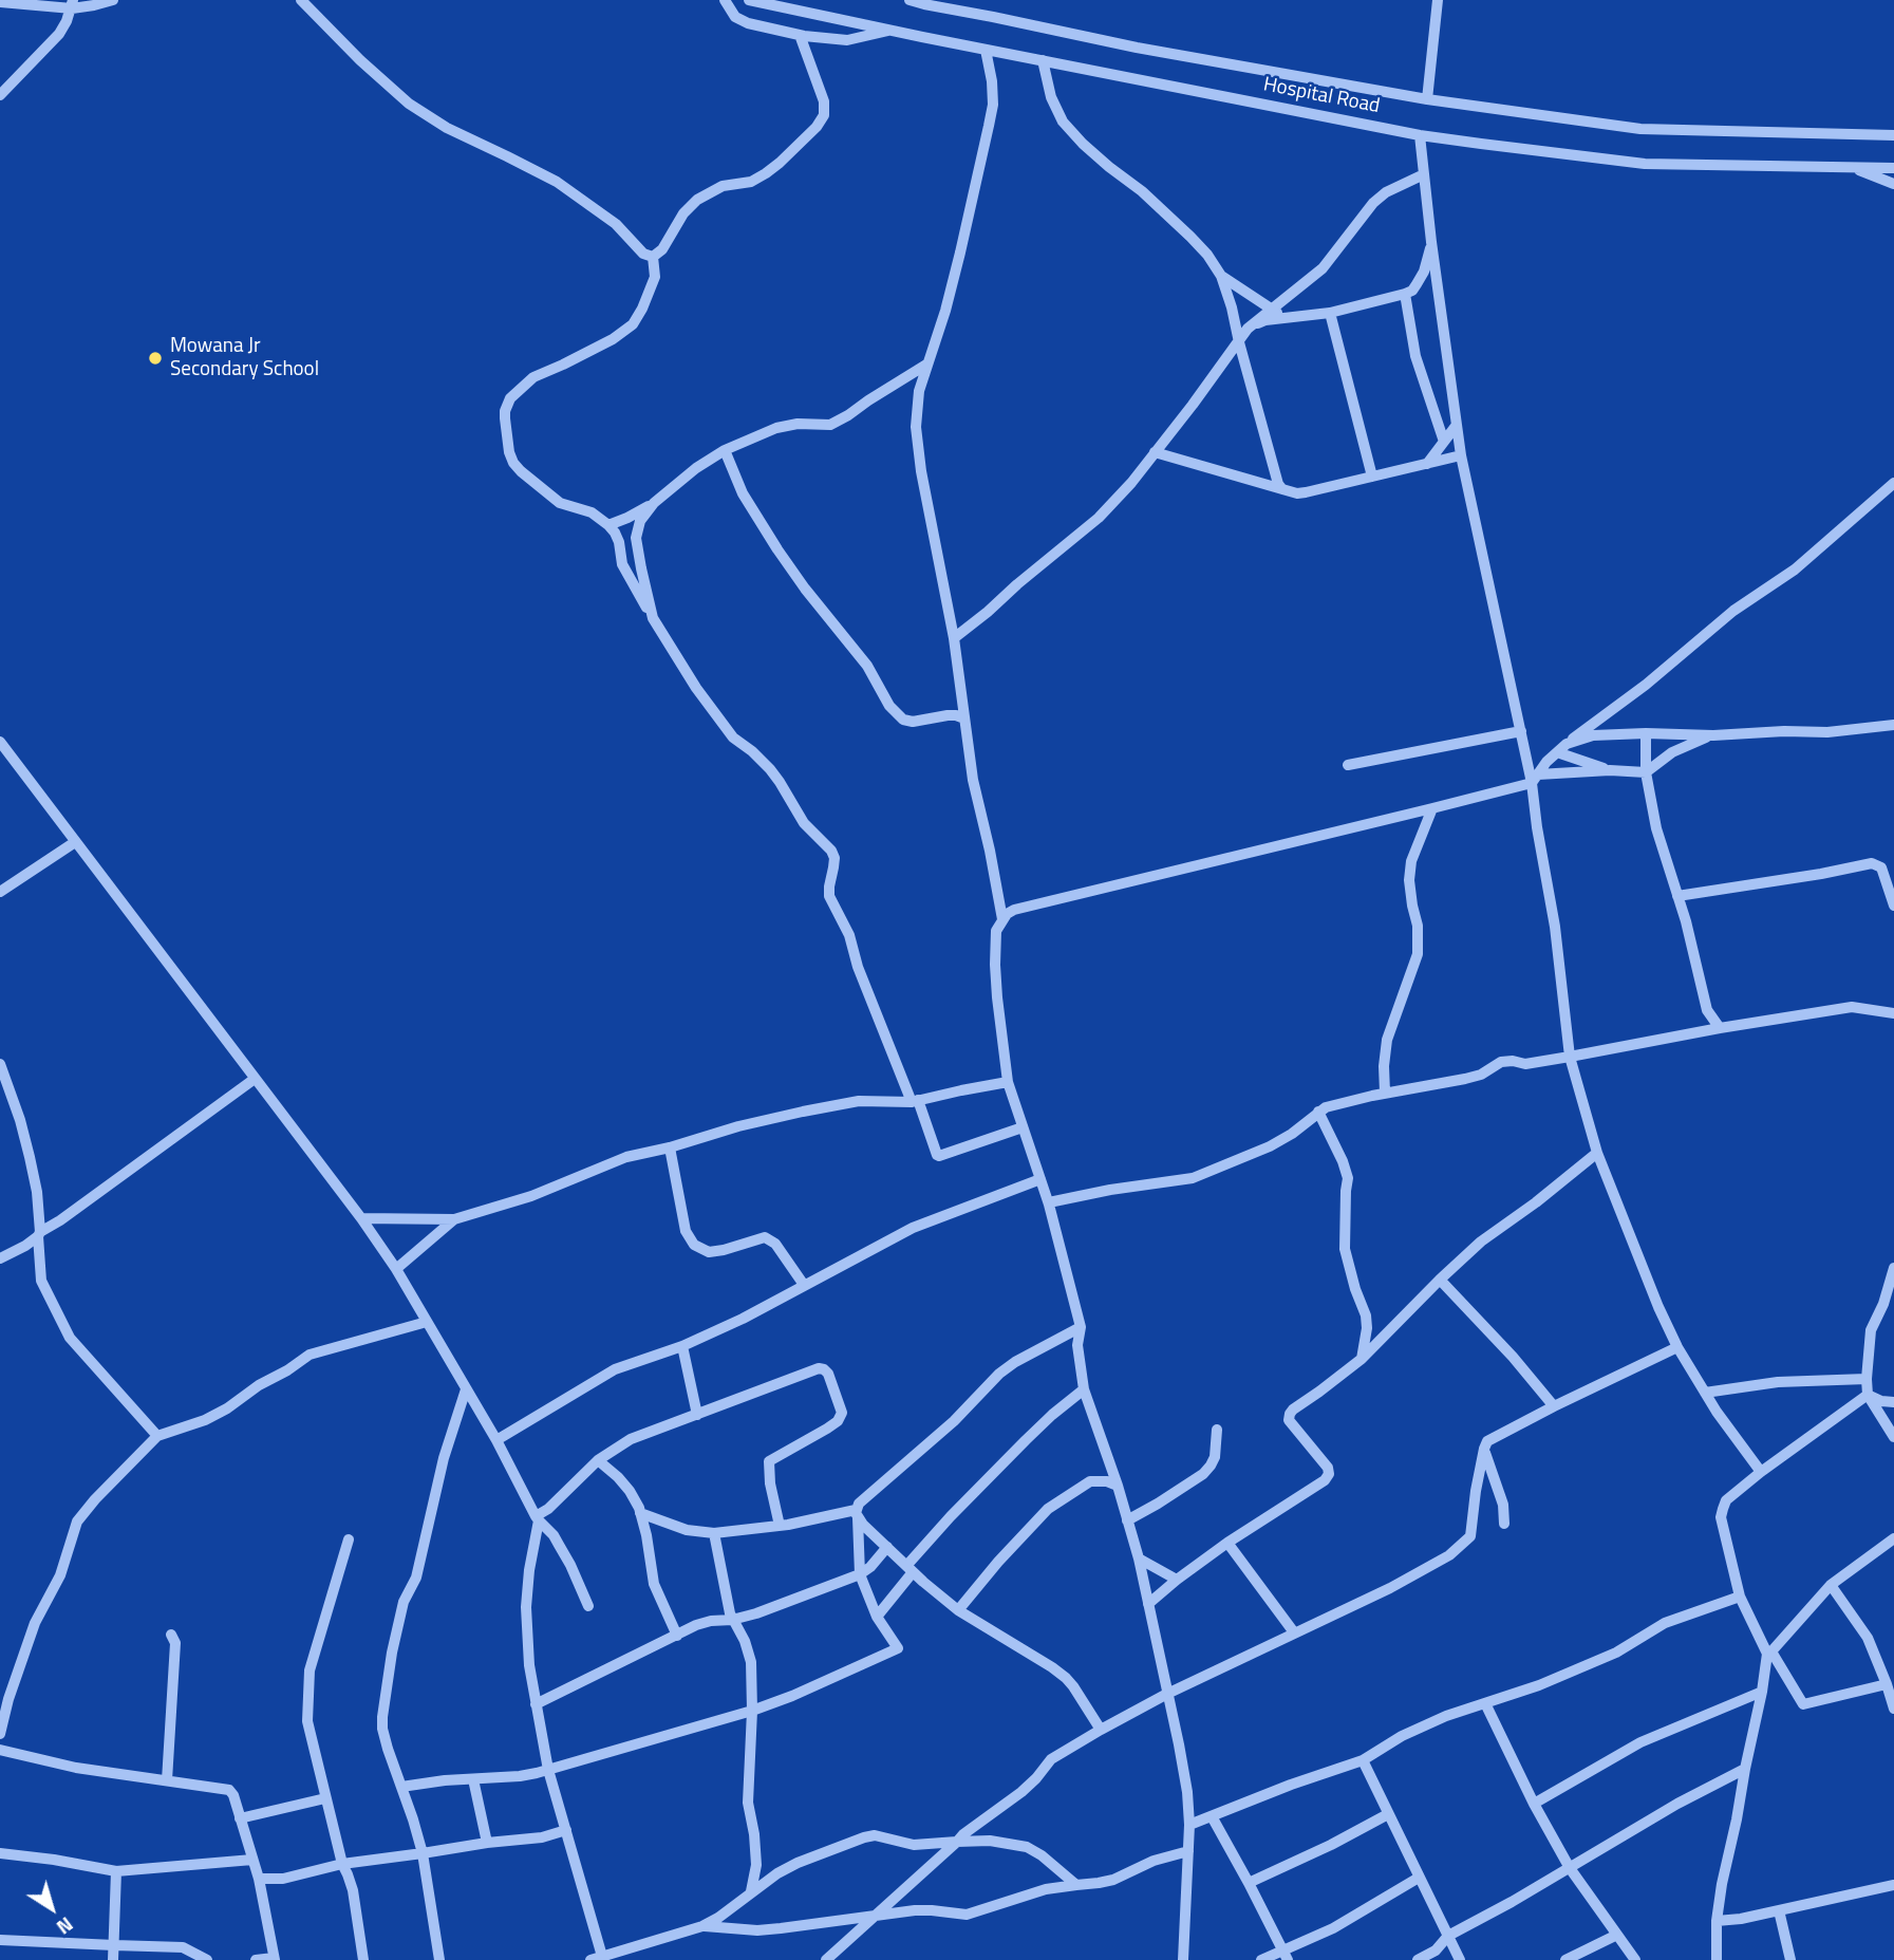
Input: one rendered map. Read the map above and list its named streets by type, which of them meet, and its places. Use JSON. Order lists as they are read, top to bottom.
{
  "streets": {
    "street": ["Hospital Road"]
  },
  "places": ["Mowana Jr Secondary School"],
  "north": "bottom right"
}
